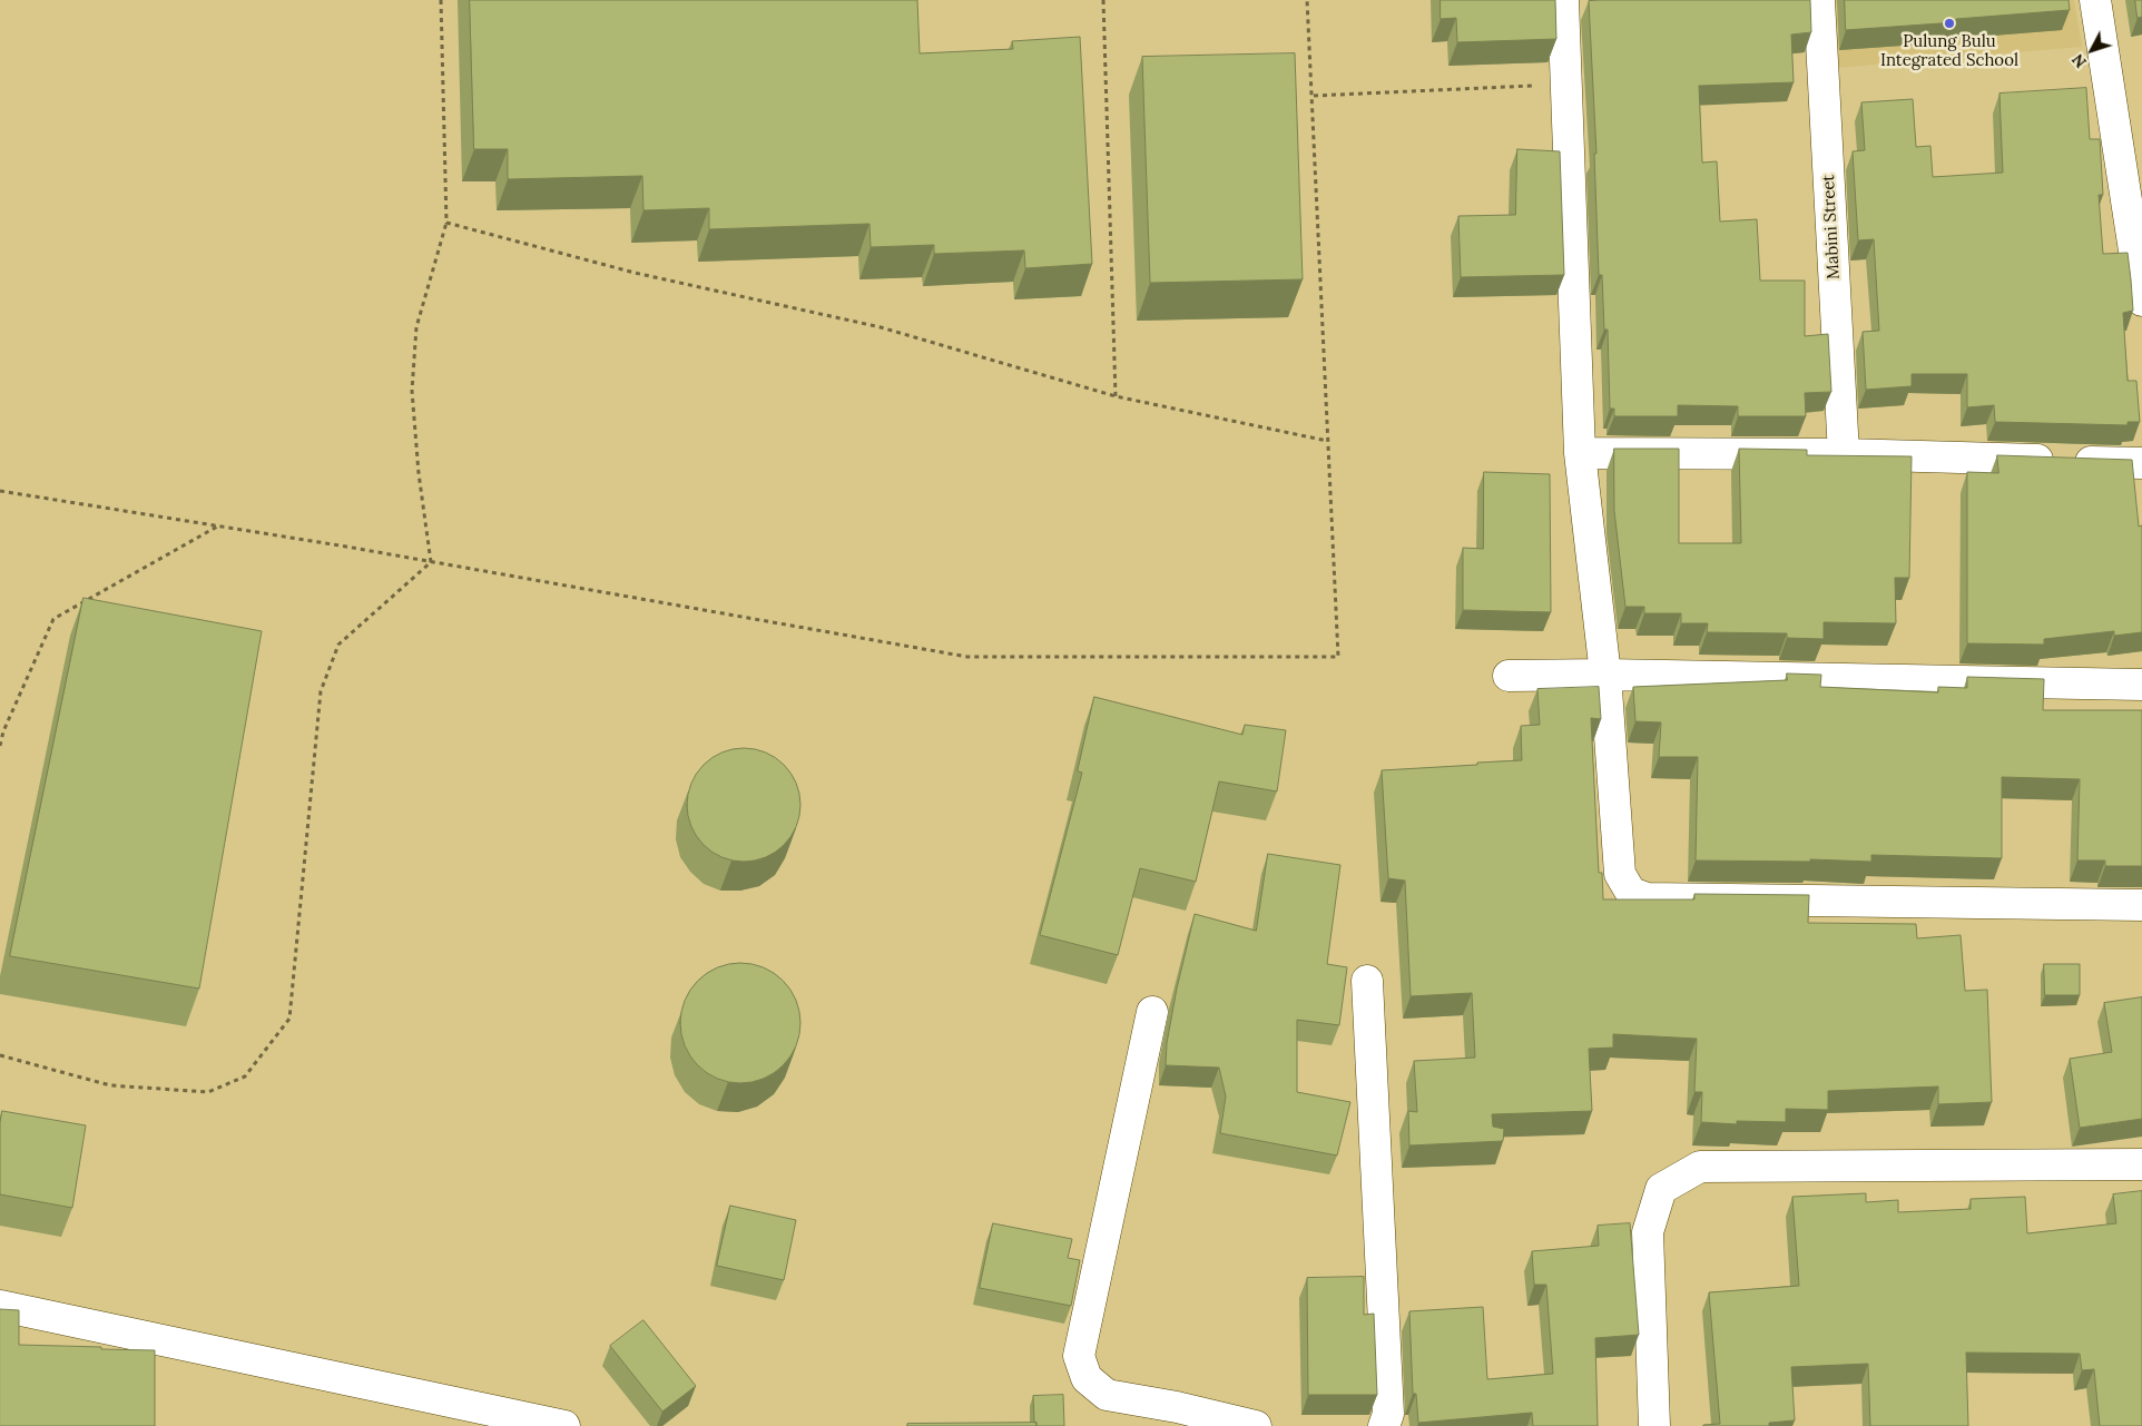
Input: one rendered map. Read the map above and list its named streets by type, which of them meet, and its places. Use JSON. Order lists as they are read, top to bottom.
{
  "streets": {
    "street": ["Mabini Street"]
  },
  "places": ["Pulung Bulu Integrated School"],
  "north": "bottom left"
}
